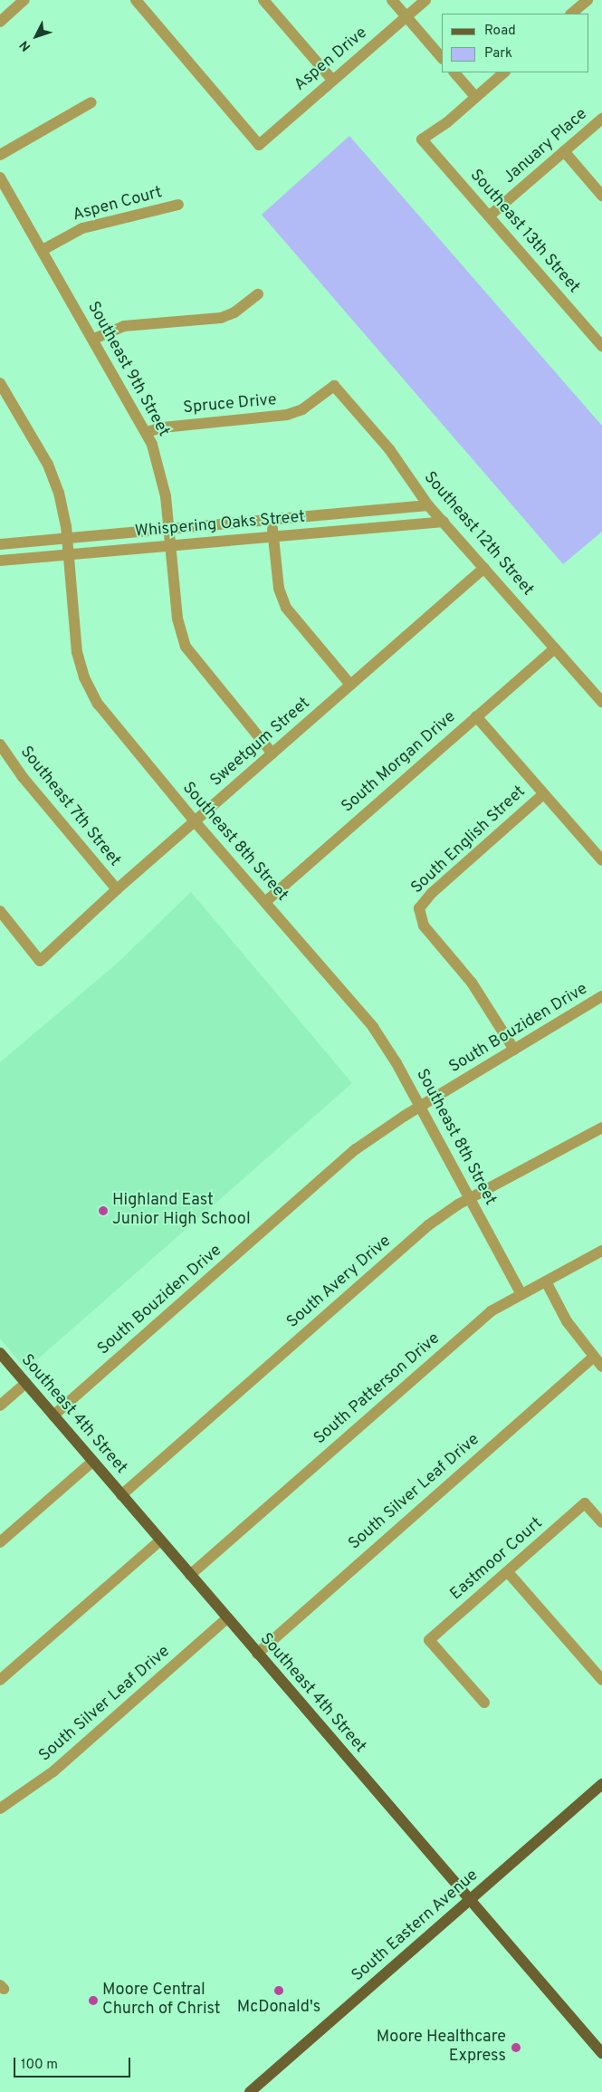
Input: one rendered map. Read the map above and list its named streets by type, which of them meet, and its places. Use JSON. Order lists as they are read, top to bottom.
{
  "streets": {
    "main road": ["Southeast 4th Street", "South Eastern Avenue"],
    "street": [
      "Aspen Drive",
      "January Place",
      "Aspen Court",
      "Southeast 13th Street",
      "Southeast 9th Street",
      "Spruce Drive",
      "Whispering Oaks Street",
      "Southeast 12th Street",
      "Sweetgum Street",
      "South Morgan Drive",
      "Southeast 7th Street",
      "South English Street",
      "Southeast 8th Street",
      "South Bouziden Drive",
      "South Avery Drive",
      "South Patterson Drive",
      "South Silver Leaf Drive",
      "Eastmoor Court"
    ]
  },
  "crossings": [
    ["January Place", "Southeast 13th Street"],
    ["Aspen Court", "Southeast 9th Street"],
    ["Southeast 9th Street", "Spruce Drive"],
    ["Southeast 9th Street", "Whispering Oaks Street"],
    ["Southeast 9th Street", "Sweetgum Street"],
    ["Spruce Drive", "Southeast 12th Street"],
    ["Whispering Oaks Street", "Southeast 12th Street"],
    ["Whispering Oaks Street", "Southeast 8th Street"],
    ["Southeast 12th Street", "Sweetgum Street"],
    ["Southeast 12th Street", "South Morgan Drive"],
    ["Sweetgum Street", "Southeast 7th Street"],
    ["Sweetgum Street", "Southeast 8th Street"],
    ["South Morgan Drive", "Southeast 8th Street"],
    ["South English Street", "South Bouziden Drive"],
    ["Southeast 8th Street", "South Bouziden Drive"],
    ["Southeast 8th Street", "South Avery Drive"],
    ["Southeast 8th Street", "South Patterson Drive"],
    ["South Bouziden Drive", "Southeast 4th Street"],
    ["South Avery Drive", "Southeast 4th Street"],
    ["South Patterson Drive", "Southeast 4th Street"],
    ["Southeast 4th Street", "South Silver Leaf Drive"],
    ["Southeast 4th Street", "South Eastern Avenue"]
  ],
  "places": [
    "Highland East Junior High School",
    "McDonald's",
    "Moore Central Church of Christ",
    "Moore Healthcare Express"
  ],
  "legend": ["Road", "Park"],
  "scale_bar": "100 m",
  "north": "bottom left"
}
